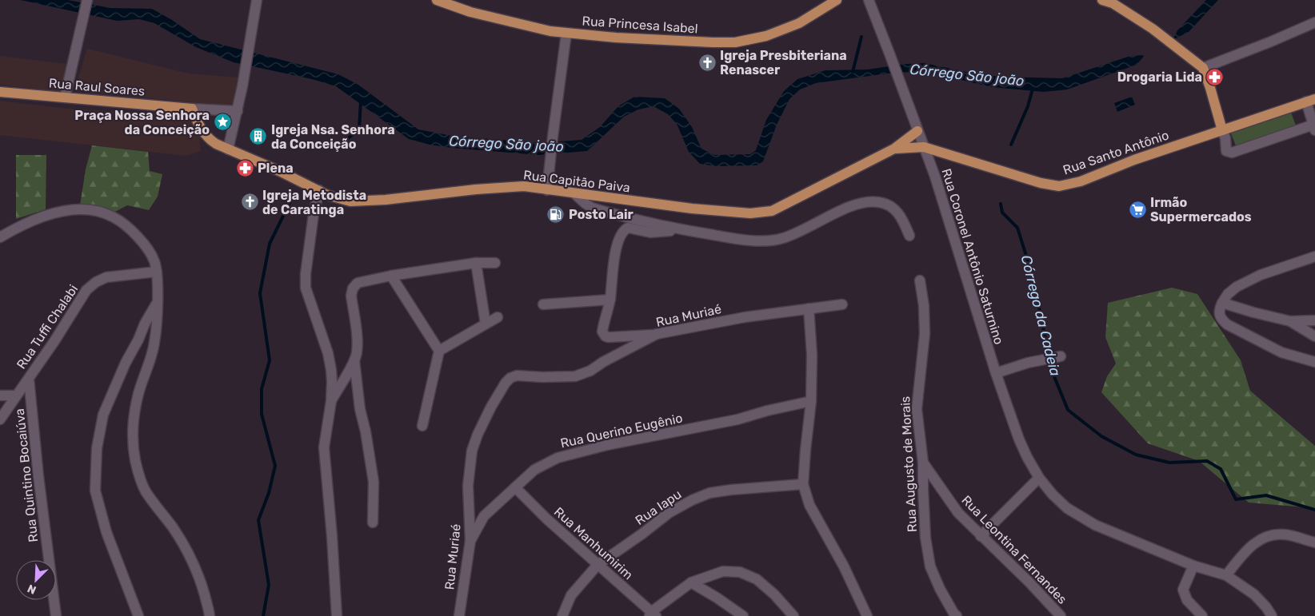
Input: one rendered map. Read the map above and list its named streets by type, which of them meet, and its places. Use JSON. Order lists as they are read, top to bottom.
{
  "streets": {
    "main road": [
      "Rua Princesa Isabel",
      "Rua Raul Soares",
      "Rua Santo Antônio",
      "Rua Capitão Paiva"
    ],
    "street": [
      "Rua Coronel Antônio Saturnino",
      "Rua Muriaé",
      "Rua Tuffi Chalabi",
      "Rua Querino Eugênio",
      "Rua Augusto de Morais",
      "Rua Quintino Bocaiúva",
      "Rua Iapu",
      "Rua Manhumirim",
      "Rua Leontina Fernandes"
    ]
  },
  "crossings": [
    ["Rua Santo Antônio", "Rua Coronel Antônio Saturnino"],
    ["Rua Muriaé", "Rua Querino Eugênio"],
    ["Rua Tuffi Chalabi", "Rua Quintino Bocaiúva"],
    ["Rua Querino Eugênio", "Rua Manhumirim"],
    ["Rua Augusto de Morais", "Rua Leontina Fernandes"],
    ["Rua Iapu", "Rua Manhumirim"]
  ],
  "water": ["Córrego São joão", "Córrego da Cadeia"],
  "places": {
    "church": ["Igreja Presbiteriana Renascer", "Igreja Metodista de Caratinga"],
    "pharmacy": ["Drogaria Lida", "Plena"],
    "place": ["Praça Nossa Senhora da Conceição"],
    "building": ["Igreja Nsa. Senhora da Conceição"],
    "supermarket": ["Irmão Supermercados"],
    "fuel station": ["Posto Lair"]
  },
  "north": "bottom left"
}
